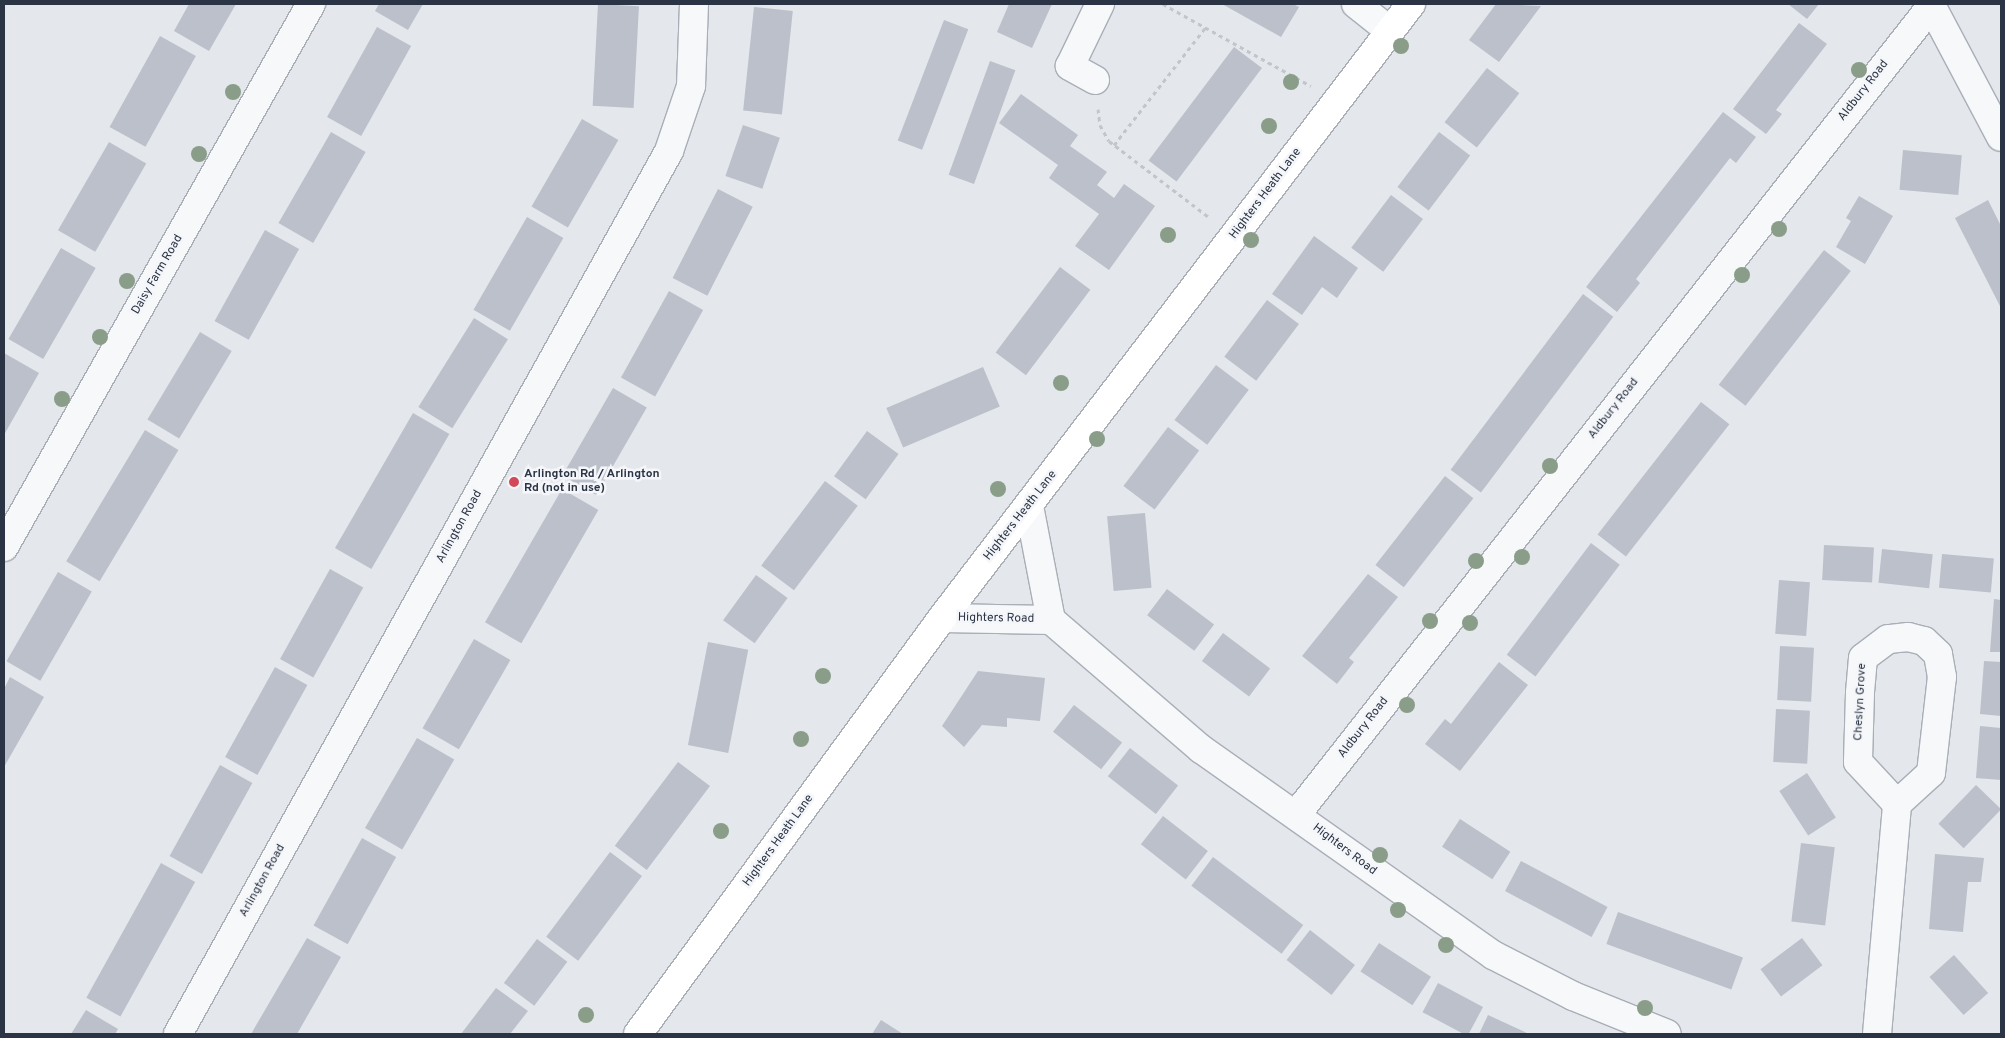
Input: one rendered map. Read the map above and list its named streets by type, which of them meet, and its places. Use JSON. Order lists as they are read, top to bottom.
{
  "streets": {
    "street": [
      "Aldbury Road",
      "Highters Heath Lane",
      "Daisy Farm Road",
      "Arlington Road",
      "Highters Road",
      "Cheslyn Grove"
    ]
  },
  "crossings": [
    ["Aldbury Road", "Highters Road"],
    ["Highters Heath Lane", "Highters Road"]
  ],
  "places": ["Arlington Rd / Arlington Rd (not in use)"]
}
